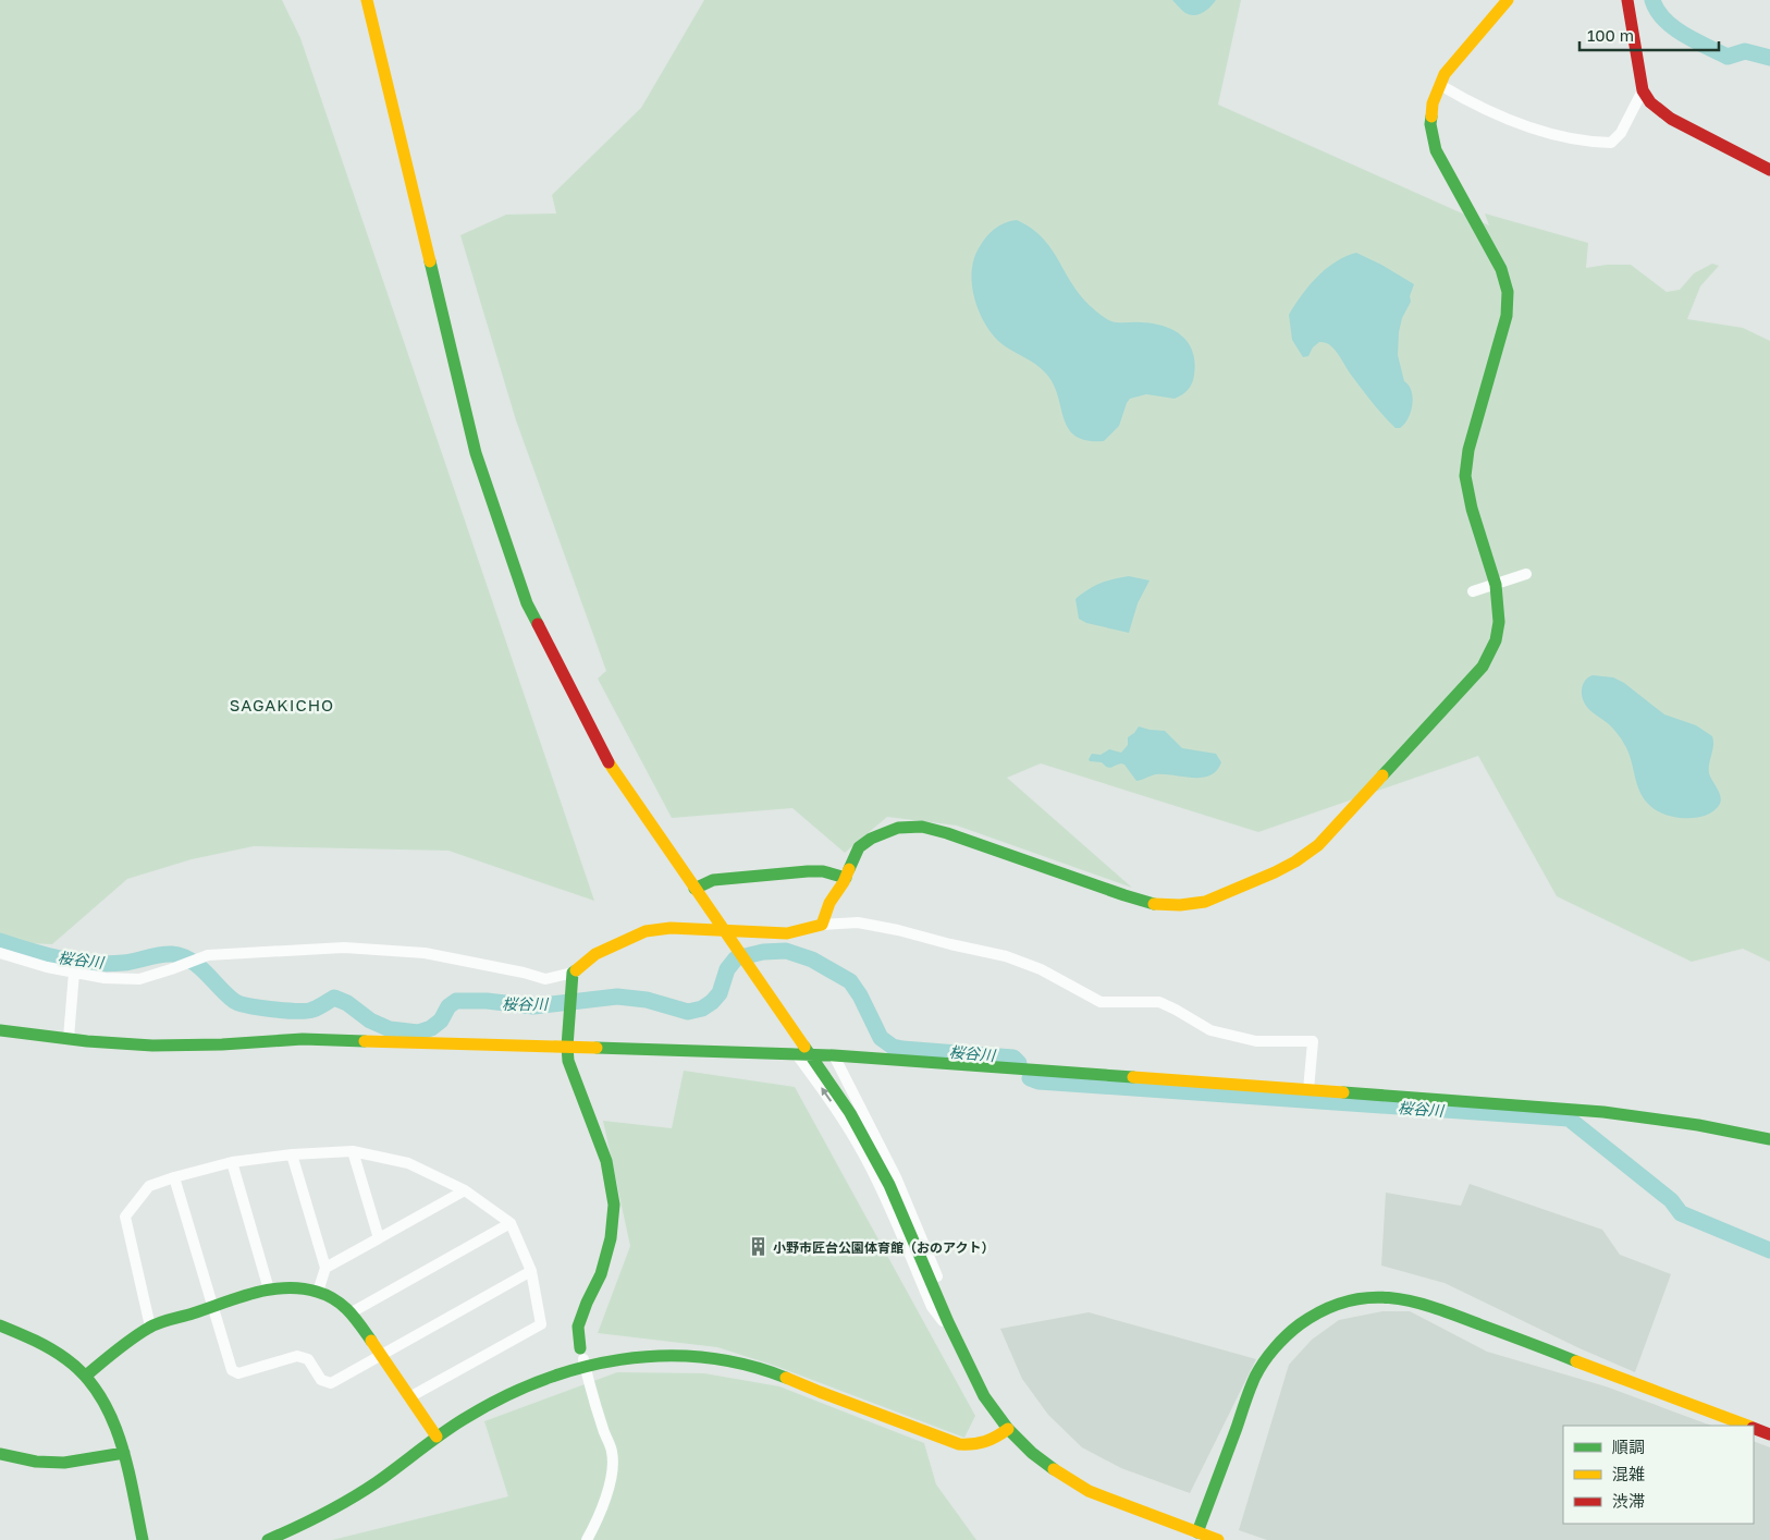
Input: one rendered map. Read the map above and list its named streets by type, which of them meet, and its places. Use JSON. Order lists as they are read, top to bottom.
{
  "districts": ["SAGAKICHO"],
  "water": ["桜谷川"],
  "places": {
    "building": ["小野市匠台公園体育館（おのアクト）"]
  },
  "legend": ["順調", "混雑", "渋滞"],
  "scale_bar": "100 m"
}
